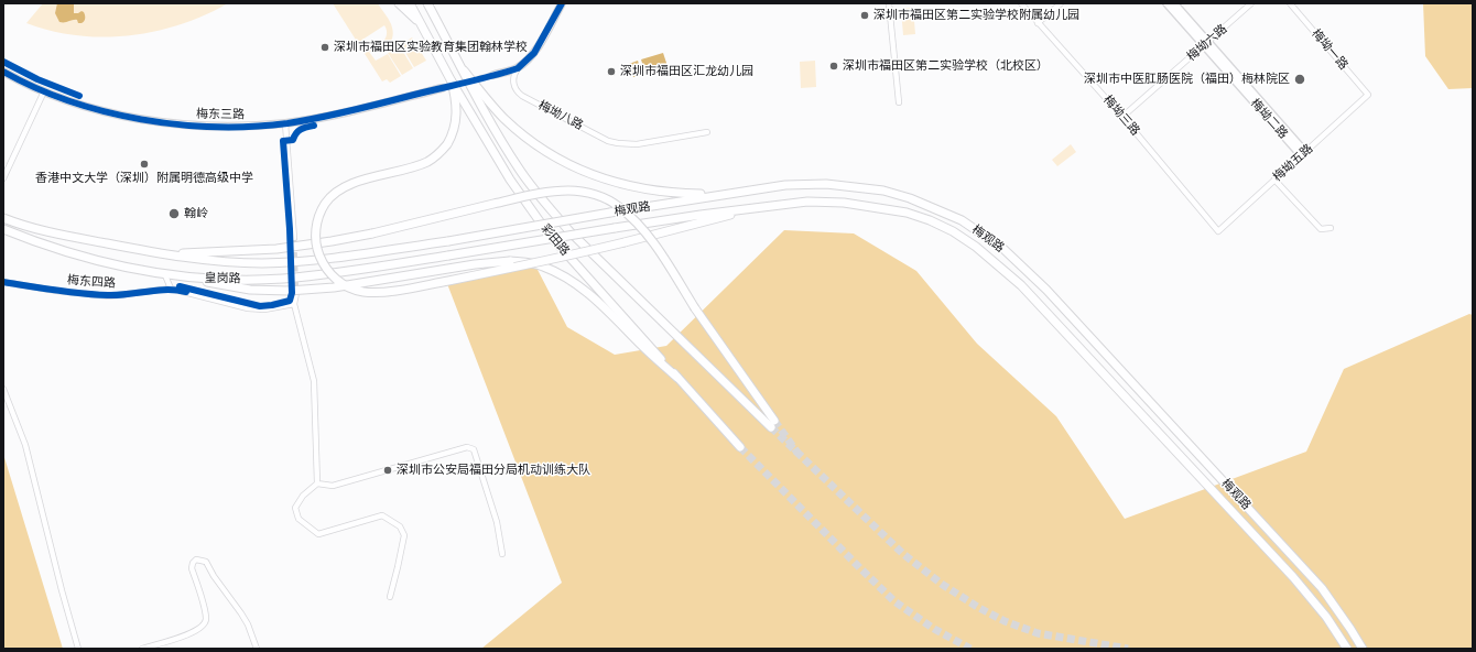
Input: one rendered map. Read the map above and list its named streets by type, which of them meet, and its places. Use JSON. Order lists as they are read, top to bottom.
{
  "streets": {
    "main road": ["梅观路", "彩田路", "皇岗路"],
    "street": [
      "梅坳六路",
      "梅坳一路",
      "梅东三路",
      "梅坳八路",
      "梅坳三路",
      "梅坳二路",
      "梅坳五路",
      "梅东四路"
    ]
  },
  "crossings": [
    ["梅坳六路", "梅坳三路"],
    ["梅坳六路", "梅坳二路"],
    ["梅坳一路", "梅坳五路"],
    ["梅坳三路", "梅坳五路"],
    ["梅坳二路", "梅坳五路"],
    ["梅观路", "皇岗路"],
    ["彩田路", "皇岗路"]
  ],
  "places": [
    "深圳市福田区第二实验学校附属幼儿园",
    "深圳市福田区实验教育集团翰林学校",
    "深圳市福田区第二实验学校（北校区）",
    "深圳市福田区汇龙幼儿园",
    "深圳市中医肛肠医院（福田）梅林院区",
    "香港中文大学（深圳）附属明德高级中学",
    "翰岭",
    "深圳市公安局福田分局机动训练大队"
  ]
}
